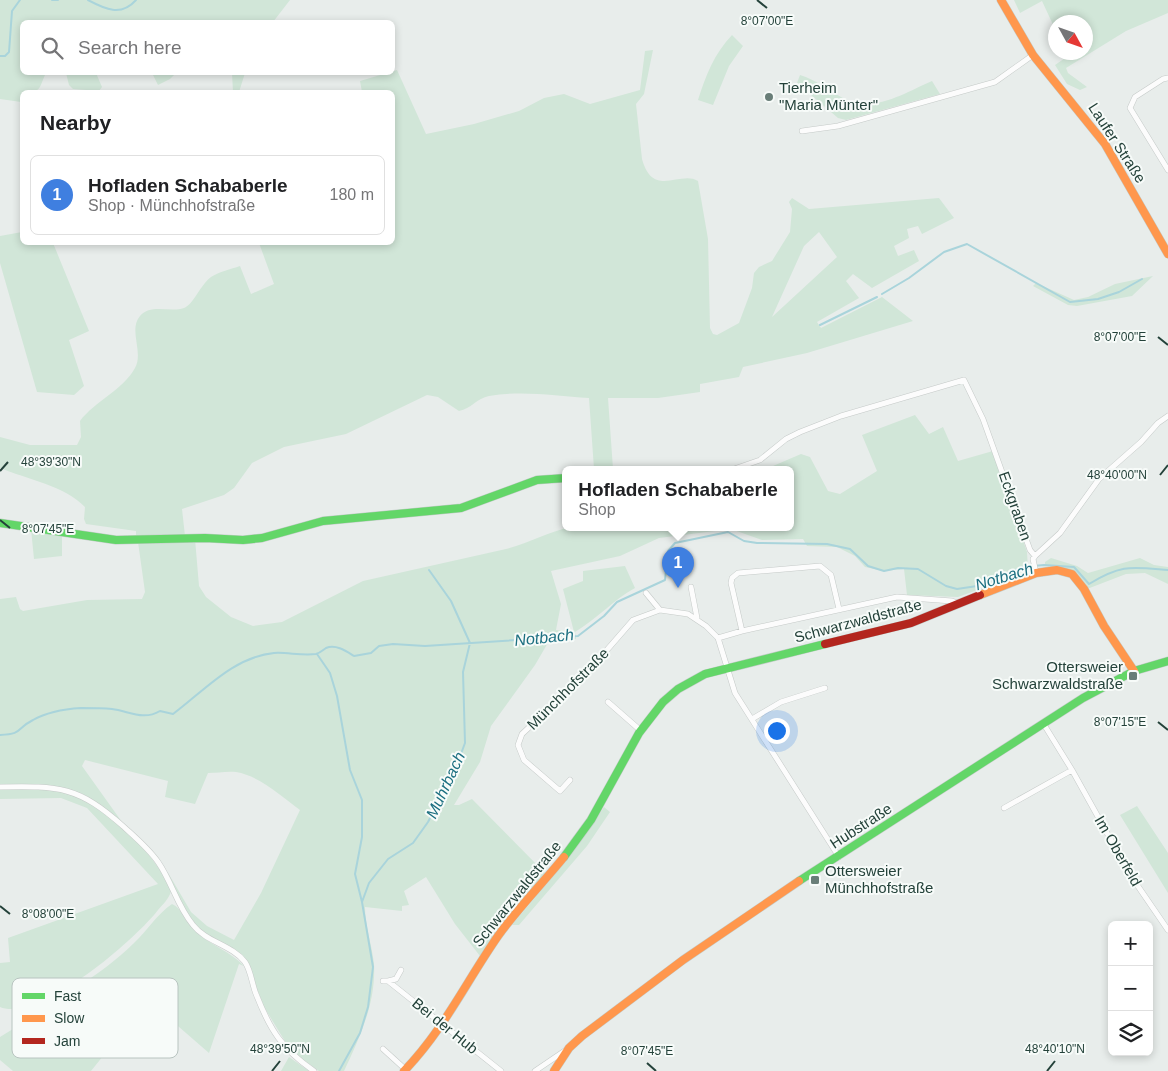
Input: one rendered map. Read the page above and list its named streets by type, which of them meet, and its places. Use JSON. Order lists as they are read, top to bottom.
{
  "streets": {
    "street": [
      "Laufer Straße",
      "Eckgraben",
      "Schwarzwaldstraße",
      "Münchhofstraße",
      "Hubstraße",
      "Im Oberfeld",
      "Bei der Hub"
    ]
  },
  "crossings": [
    ["Eckgraben", "Schwarzwaldstraße"],
    ["Schwarzwaldstraße", "Hubstraße"],
    ["Schwarzwaldstraße", "Bei der Hub"],
    ["Hubstraße", "Im Oberfeld"]
  ],
  "water": ["Notbach", "Muhrbach"],
  "places": {
    "other": ["Tierheim \"Maria Münter\""],
    "transit": ["Ottersweier Schwarzwaldstraße", "Ottersweier Münchhofstraße"]
  },
  "legend": ["Fast", "Slow", "Jam"],
  "north": "bottom right",
  "page": {
    "search": "Search here",
    "heading": "Nearby",
    "list": [
      {
        "mark": "1",
        "name": "Hofladen Schababerle",
        "note": "Shop · Münchhofstraße",
        "value": "180 m"
      }
    ],
    "popup": ["Hofladen Schababerle", "Shop"],
    "pins": "1",
    "map_buttons": ["+", "−"]
  },
  "coordinates": [
    "8°07'00\"E",
    "48°39'30\"N",
    "48°40'00\"N",
    "8°07'45\"E",
    "8°07'15\"E",
    "8°08'00\"E",
    "48°39'50\"N",
    "48°40'10\"N"
  ]
}
